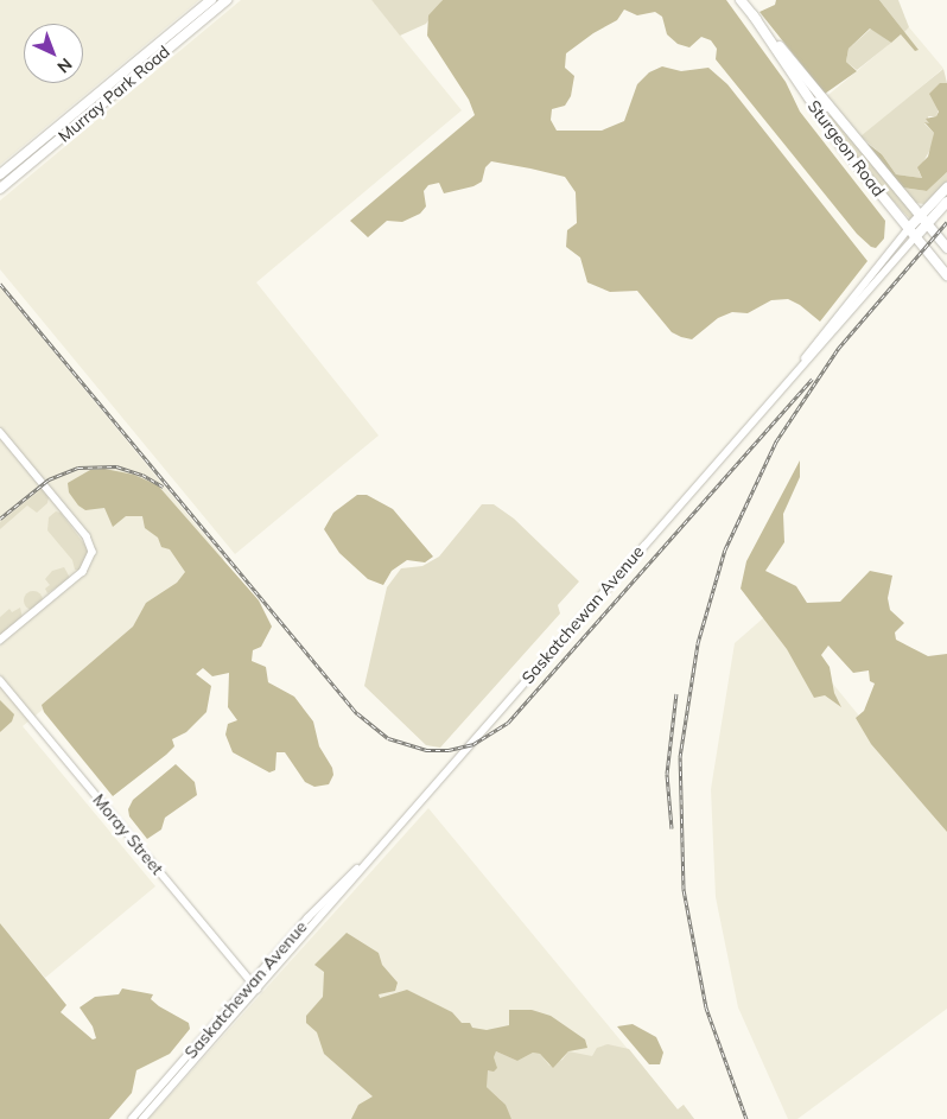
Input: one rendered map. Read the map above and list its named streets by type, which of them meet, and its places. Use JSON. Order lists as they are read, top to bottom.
{
  "streets": {
    "main road": ["Murray Park Road", "Sturgeon Road", "Saskatchewan Avenue"],
    "street": ["Moray Street"]
  },
  "crossings": [
    ["Sturgeon Road", "Saskatchewan Avenue"],
    ["Saskatchewan Avenue", "Moray Street"]
  ],
  "north": "bottom right"
}
